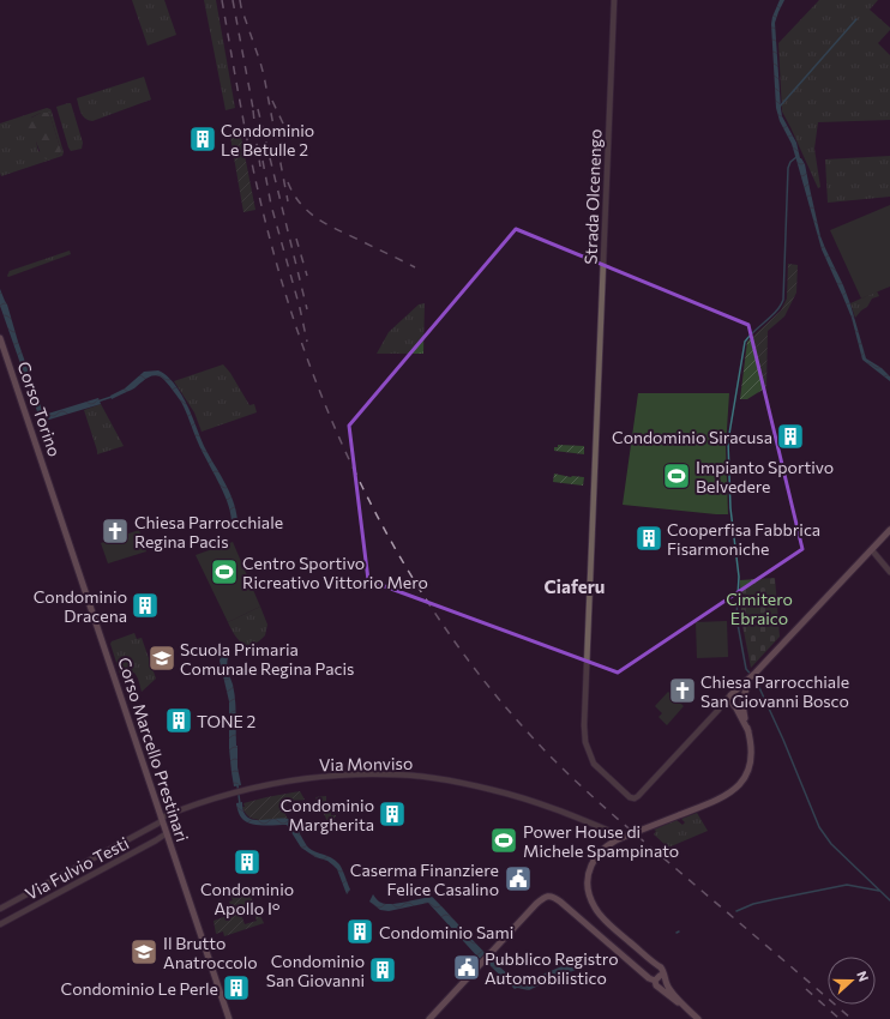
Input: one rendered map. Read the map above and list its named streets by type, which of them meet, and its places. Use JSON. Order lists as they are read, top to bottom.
{
  "streets": {
    "main road": ["Corso Torino", "Corso Marcello Prestinari"],
    "street": ["Strada Olcenengo", "Via Monviso", "Via Fulvio Testi"]
  },
  "crossings": [
    ["Corso Torino", "Corso Marcello Prestinari"],
    ["Corso Marcello Prestinari", "Via Monviso"],
    ["Corso Marcello Prestinari", "Via Fulvio Testi"]
  ],
  "districts": ["Ciaferu"],
  "parks": ["Cimitero Ebraico"],
  "places": {
    "building": [
      "Condominio Le Betulle 2",
      "Condominio Siracusa",
      "Cooperfisa Fabbrica Fisarmoniche",
      "Condominio Dracena",
      "TONE 2",
      "Condominio Margherita",
      "Condominio Apollo I°",
      "Condominio Sami",
      "Condominio San Giovanni",
      "Condominio Le Perle"
    ],
    "sports": ["Impianto Sportivo Belvedere", "Centro Sportivo Ricreativo Vittorio Mero", "Power House di Michele Spampinato"],
    "church": ["Chiesa Parrocchiale Regina Pacis", "Chiesa Parrocchiale San Giovanni Bosco"],
    "school or university": ["Scuola Primaria Comunale Regina Pacis", "Il Brutto Anatroccolo"],
    "public building": ["Caserma Finanziere Felice Casalino", "Pubblico Registro Automobilistico"]
  },
  "north": "right"
}
